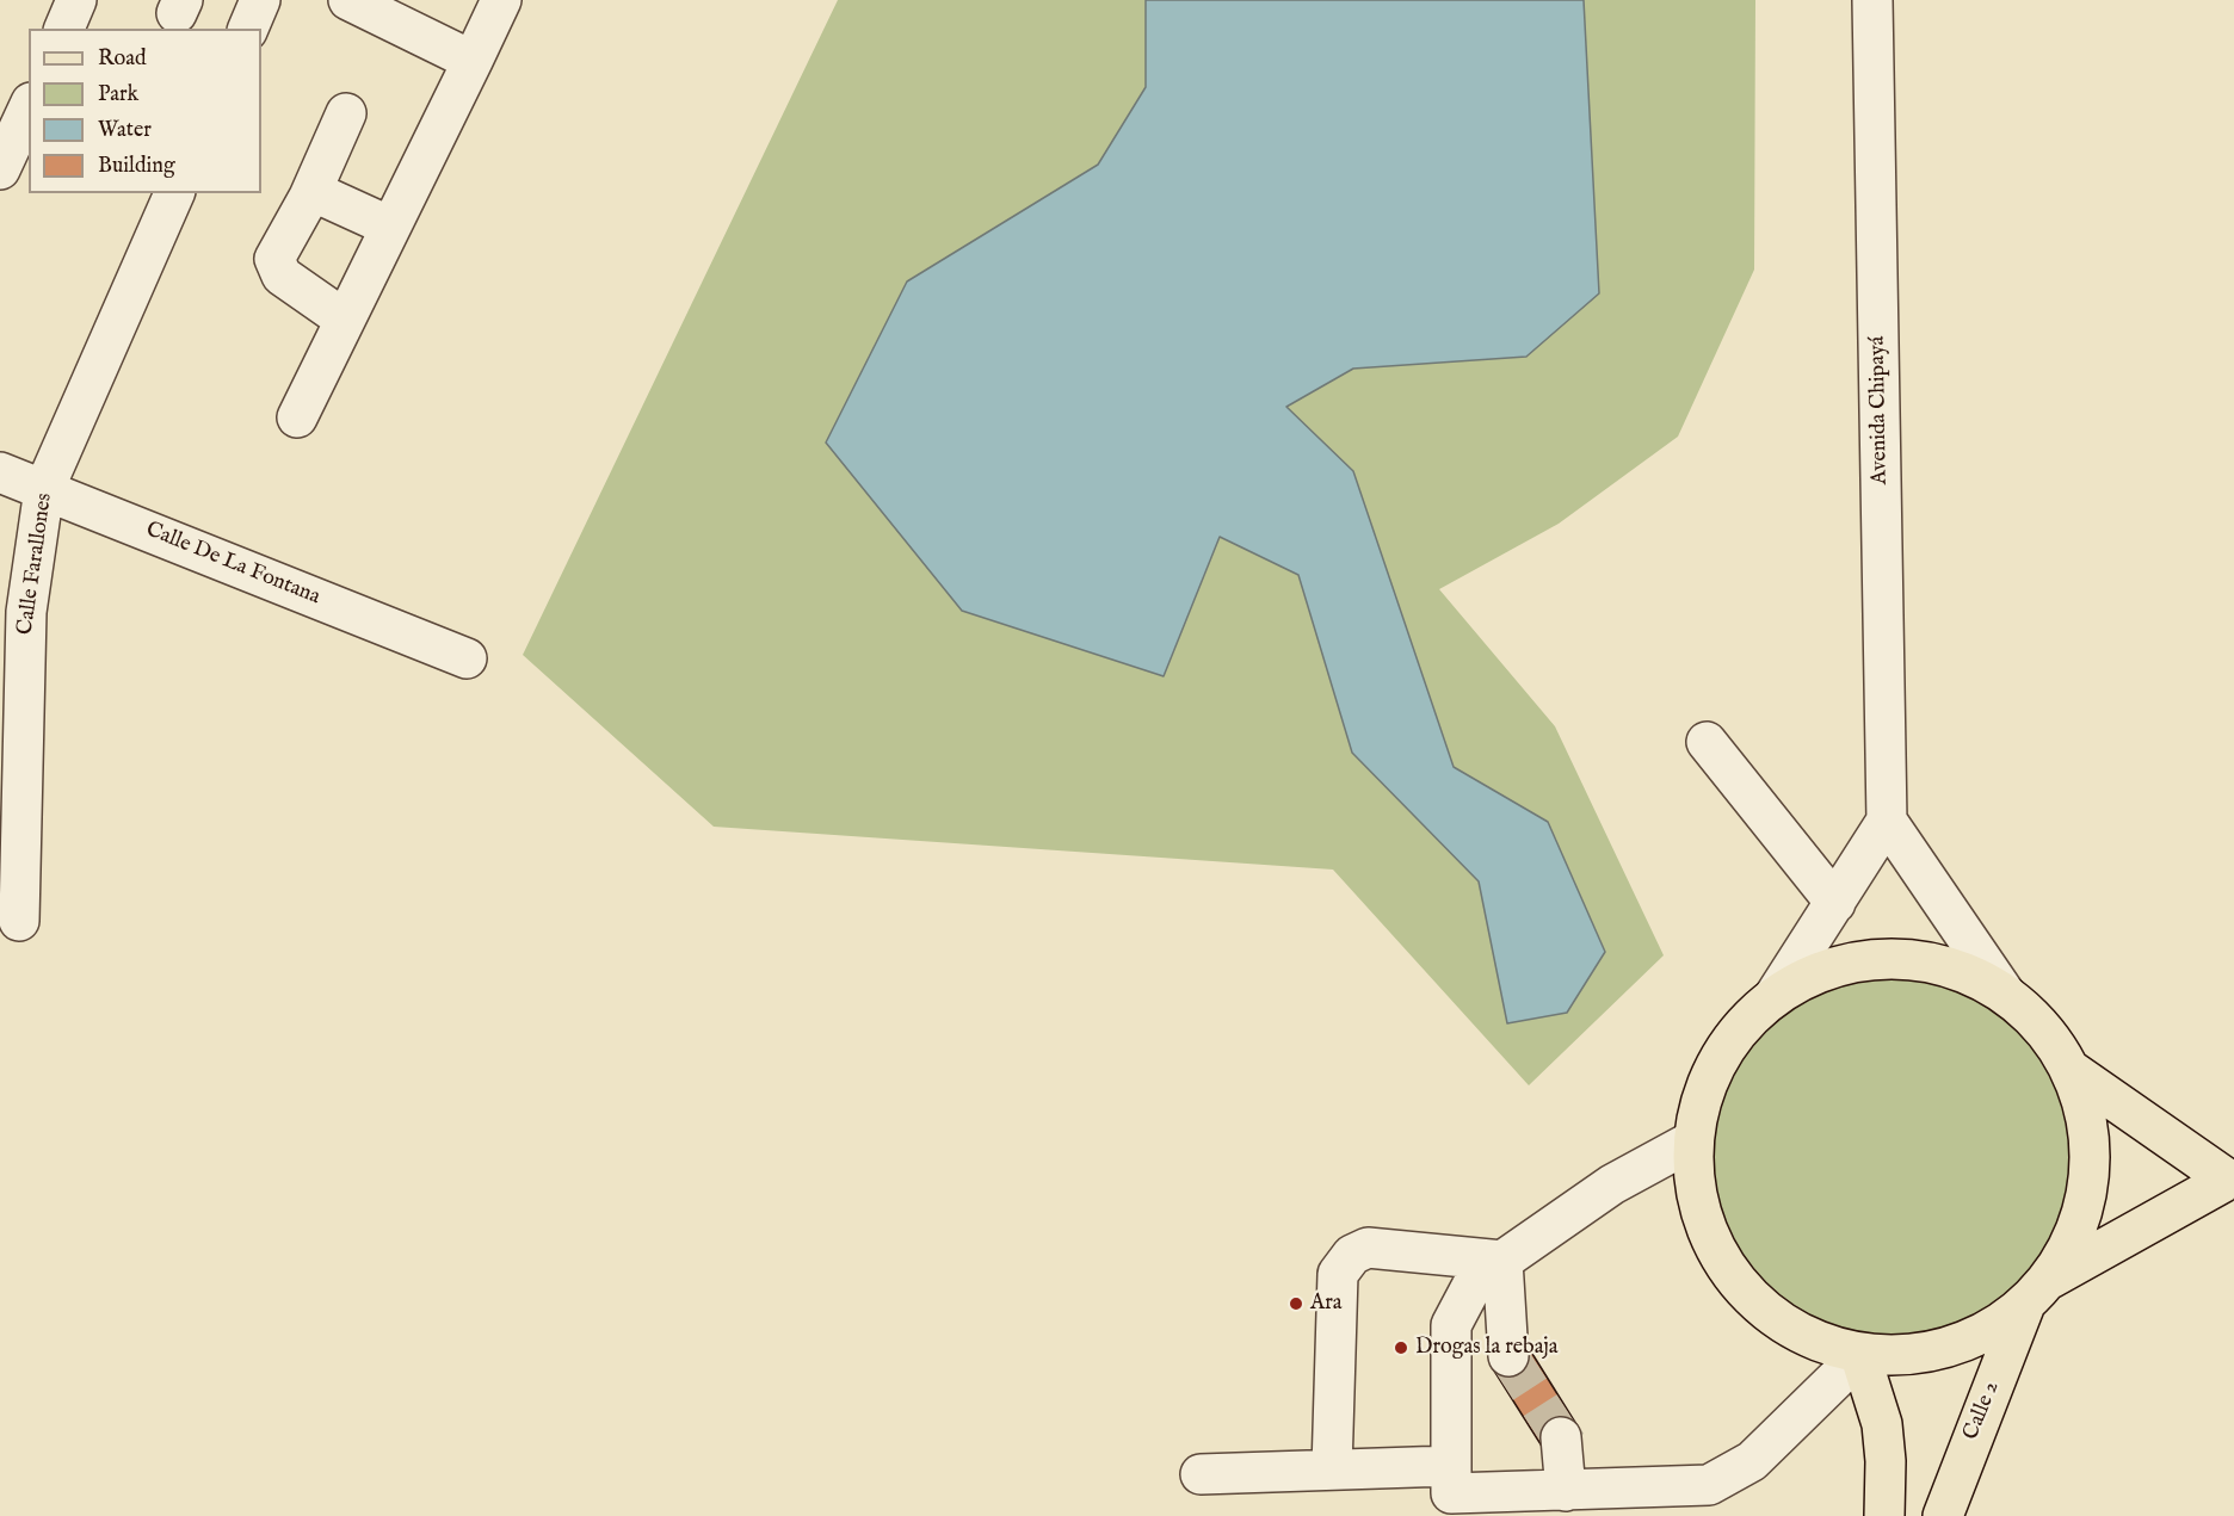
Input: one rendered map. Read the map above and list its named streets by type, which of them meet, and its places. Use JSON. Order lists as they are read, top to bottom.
{
  "streets": {
    "main road": ["Calle 2"],
    "street": ["Avenida Chipayá", "Calle Farallones", "Calle De La Fontana"]
  },
  "crossings": [
    ["Calle Farallones", "Calle De La Fontana"]
  ],
  "places": ["Ara", "Drogas la rebaja"],
  "legend": [
    "Road",
    "Park",
    "Water",
    "Building"
  ]
}
